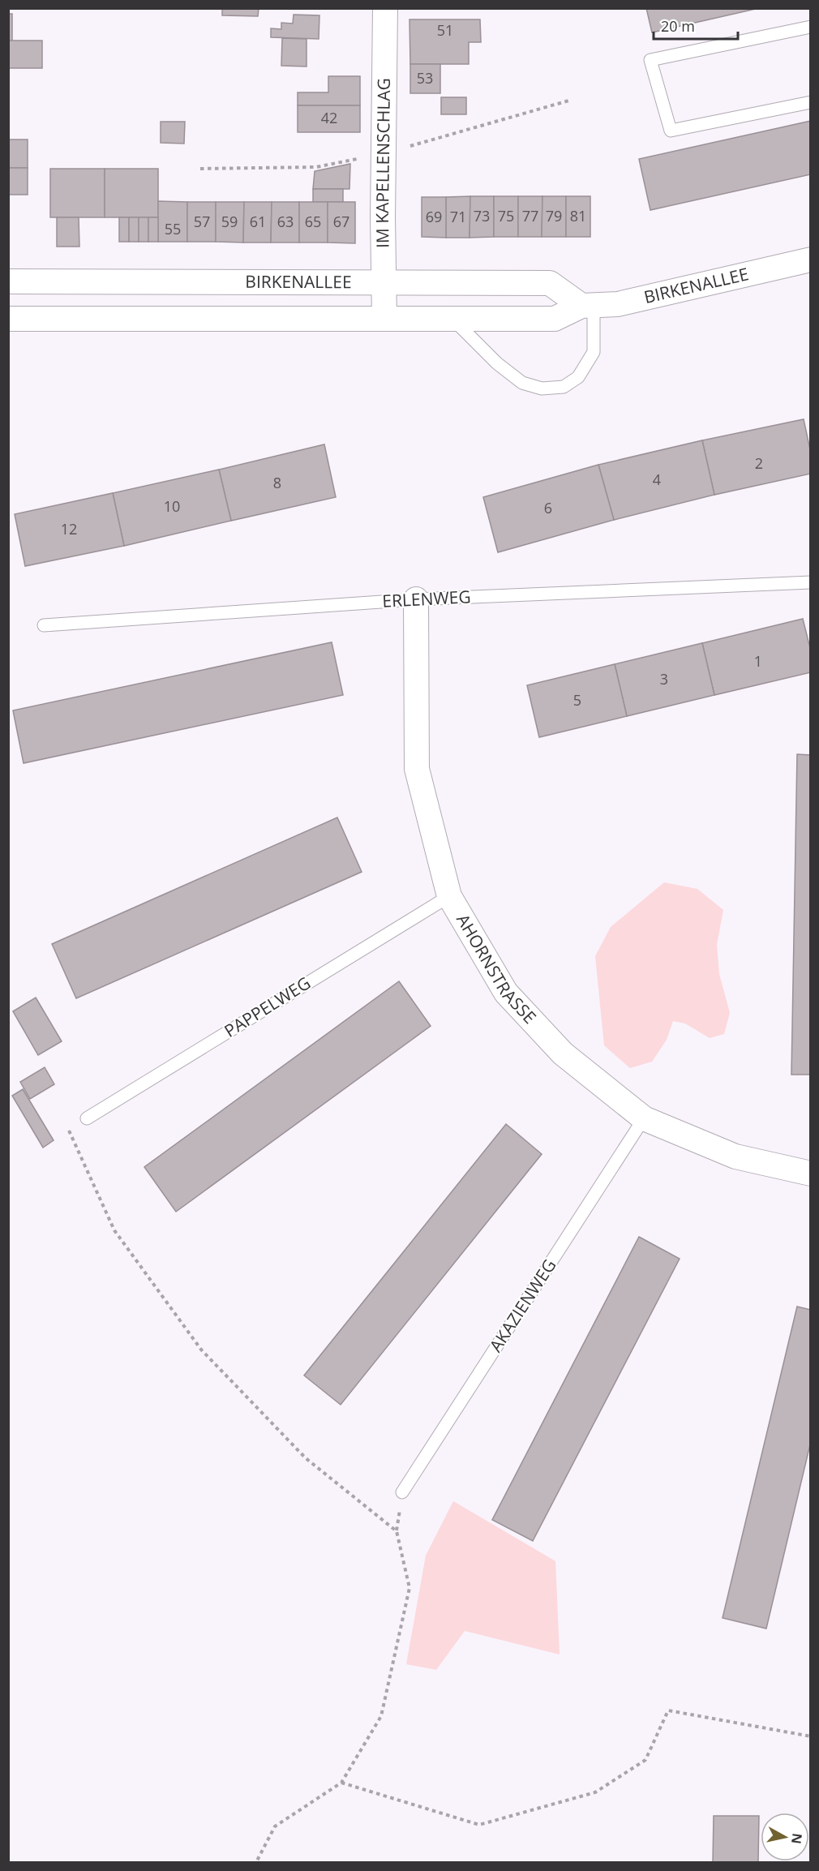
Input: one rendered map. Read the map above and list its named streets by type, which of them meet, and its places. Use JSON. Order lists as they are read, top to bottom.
{
  "streets": {
    "street": ["IM KAPELLENSCHLAG", "BIRKENALLEE", "AHORNSTRASSE"],
    "lane": ["ERLENWEG", "PAPPELWEG", "AKAZIENWEG"]
  },
  "crossings": [
    ["IM KAPELLENSCHLAG", "BIRKENALLEE"],
    ["ERLENWEG", "AHORNSTRASSE"],
    ["AHORNSTRASSE", "PAPPELWEG"],
    ["AHORNSTRASSE", "AKAZIENWEG"]
  ],
  "house_numbers": [
    "51",
    "53",
    "42",
    "73",
    "75",
    "77",
    "79",
    "81",
    "69",
    "71",
    "57",
    "59",
    "61",
    "63",
    "65",
    "67",
    "55",
    "2",
    "4",
    "8",
    "10",
    "6",
    "12",
    "1",
    "3",
    "5"
  ],
  "scale_bar": "20 m",
  "north": "right"
}
